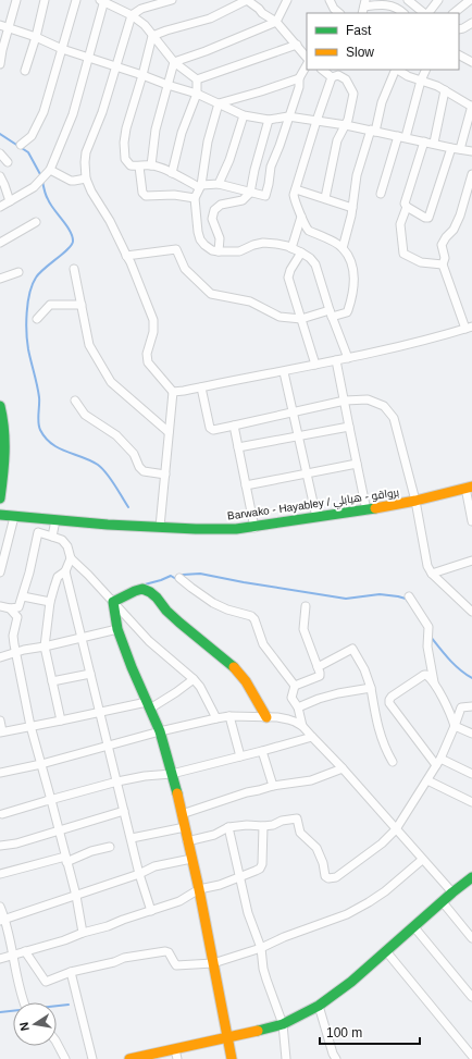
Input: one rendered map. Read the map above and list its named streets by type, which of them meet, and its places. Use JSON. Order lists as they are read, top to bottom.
{
  "streets": {
    "street": ["Barwako - Hayabley / برواقو - هيابلي"]
  },
  "legend": ["Fast", "Slow"],
  "scale_bar": "100 m",
  "north": "left"
}
